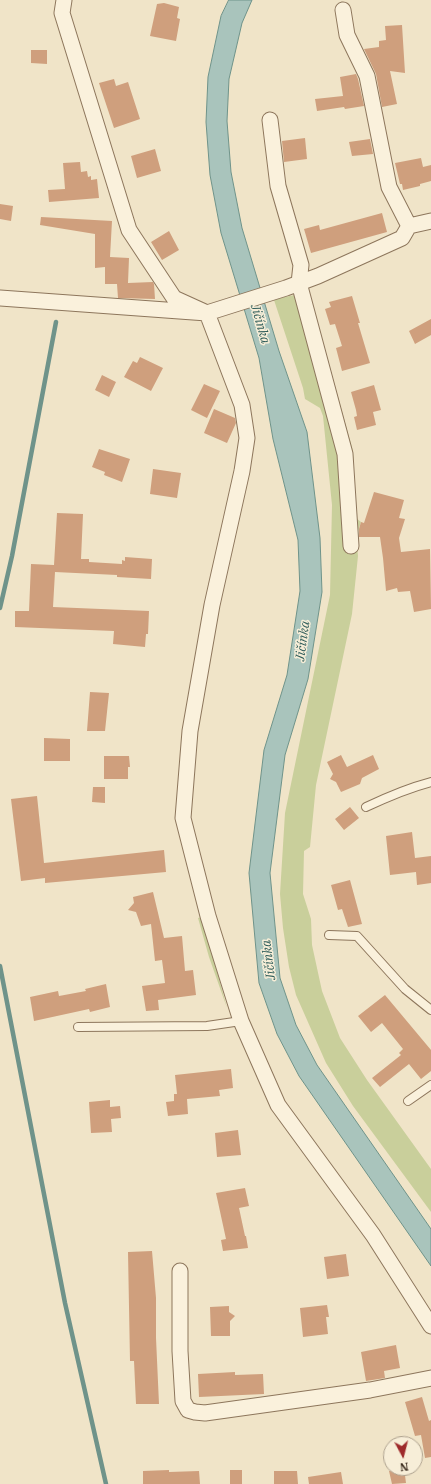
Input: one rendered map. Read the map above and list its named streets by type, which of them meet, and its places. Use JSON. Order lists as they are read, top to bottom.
{
  "water": ["Jičínka"],
  "north": "bottom"
}
